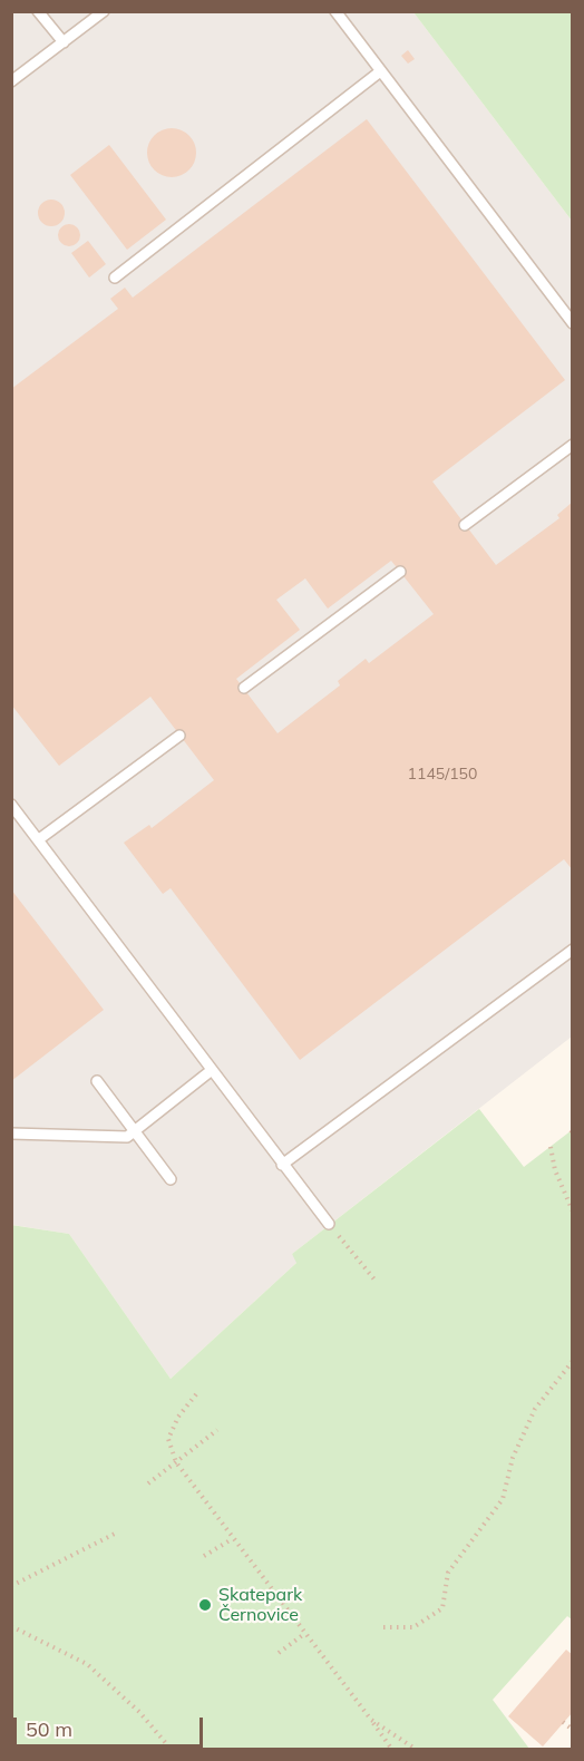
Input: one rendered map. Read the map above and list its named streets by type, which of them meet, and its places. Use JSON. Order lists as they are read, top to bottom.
{
  "places": ["Skatepark Černovice"],
  "house_numbers": ["1145/150"],
  "scale_bar": "50 m"
}
